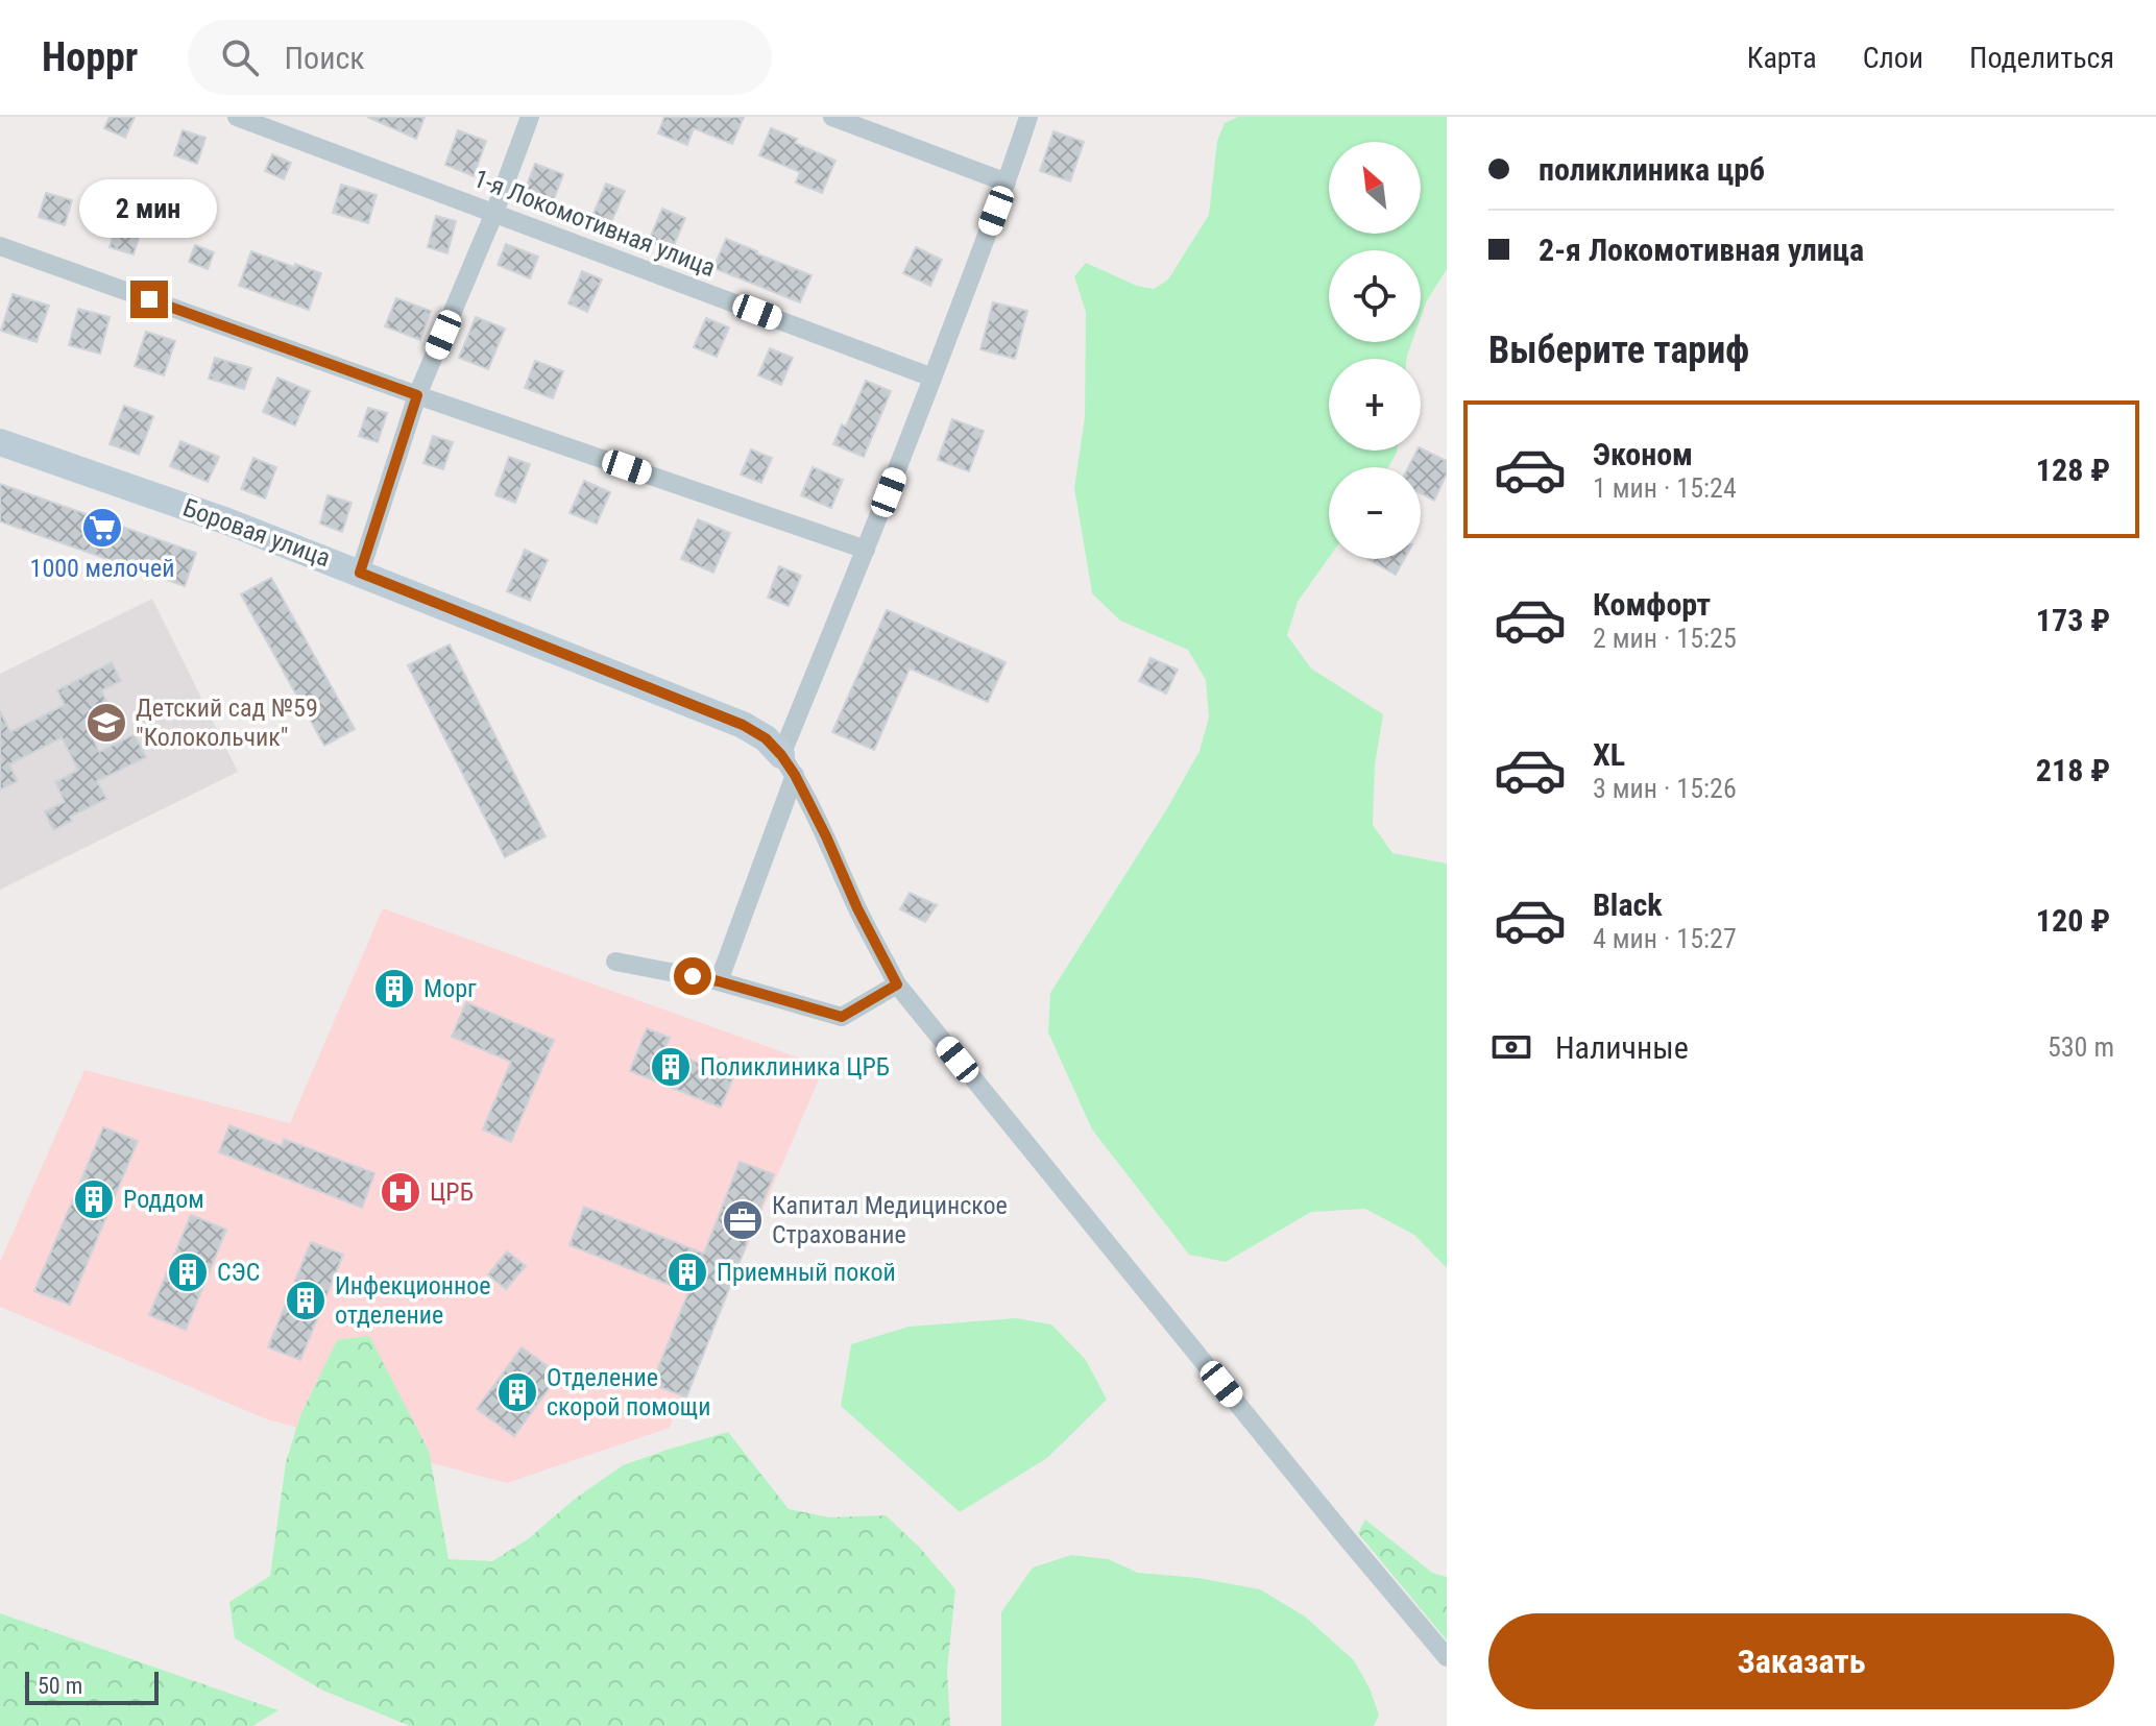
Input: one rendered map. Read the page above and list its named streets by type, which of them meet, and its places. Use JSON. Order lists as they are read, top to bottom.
{
  "streets": {
    "street": ["1-я Локомотивная улица", "Боровая улица"]
  },
  "places": {
    "supermarket": ["1000 мелочей"],
    "school or university": ["Детский сад №59 \"Колокольчик\""],
    "building": [
      "Морг",
      "Поликлиника ЦРБ",
      "Роддом",
      "СЭС",
      "Приемный покой",
      "Инфекционное отделение",
      "Отделение скорой помощи"
    ],
    "hospital": ["ЦРБ"],
    "office": ["Капитал Медицинское Страхование"]
  },
  "scale_bar": "50 m",
  "north": "top left",
  "page": {
    "header": "Hoppr",
    "search": "Поиск",
    "nav": ["Карта", "Слои", "Поделиться"],
    "banner": ["поликлиника црб", "2-я Локомотивная улица"],
    "map_buttons": ["+", "−"],
    "bubble": "2 мин",
    "heading": "Выберите тариф",
    "list": [
      {
        "name": "Эконом",
        "note": "1 мин · 15:24",
        "value": "128 ₽"
      },
      {
        "name": "Комфорт",
        "note": "2 мин · 15:25",
        "value": "173 ₽"
      },
      {
        "name": "XL",
        "note": "3 мин · 15:26",
        "value": "218 ₽"
      },
      {
        "name": "Black",
        "note": "4 мин · 15:27",
        "value": "120 ₽"
      }
    ],
    "pay": ["Наличные", "530 m"],
    "buttons": "Заказать",
    "scale": "50 m"
  }
}
